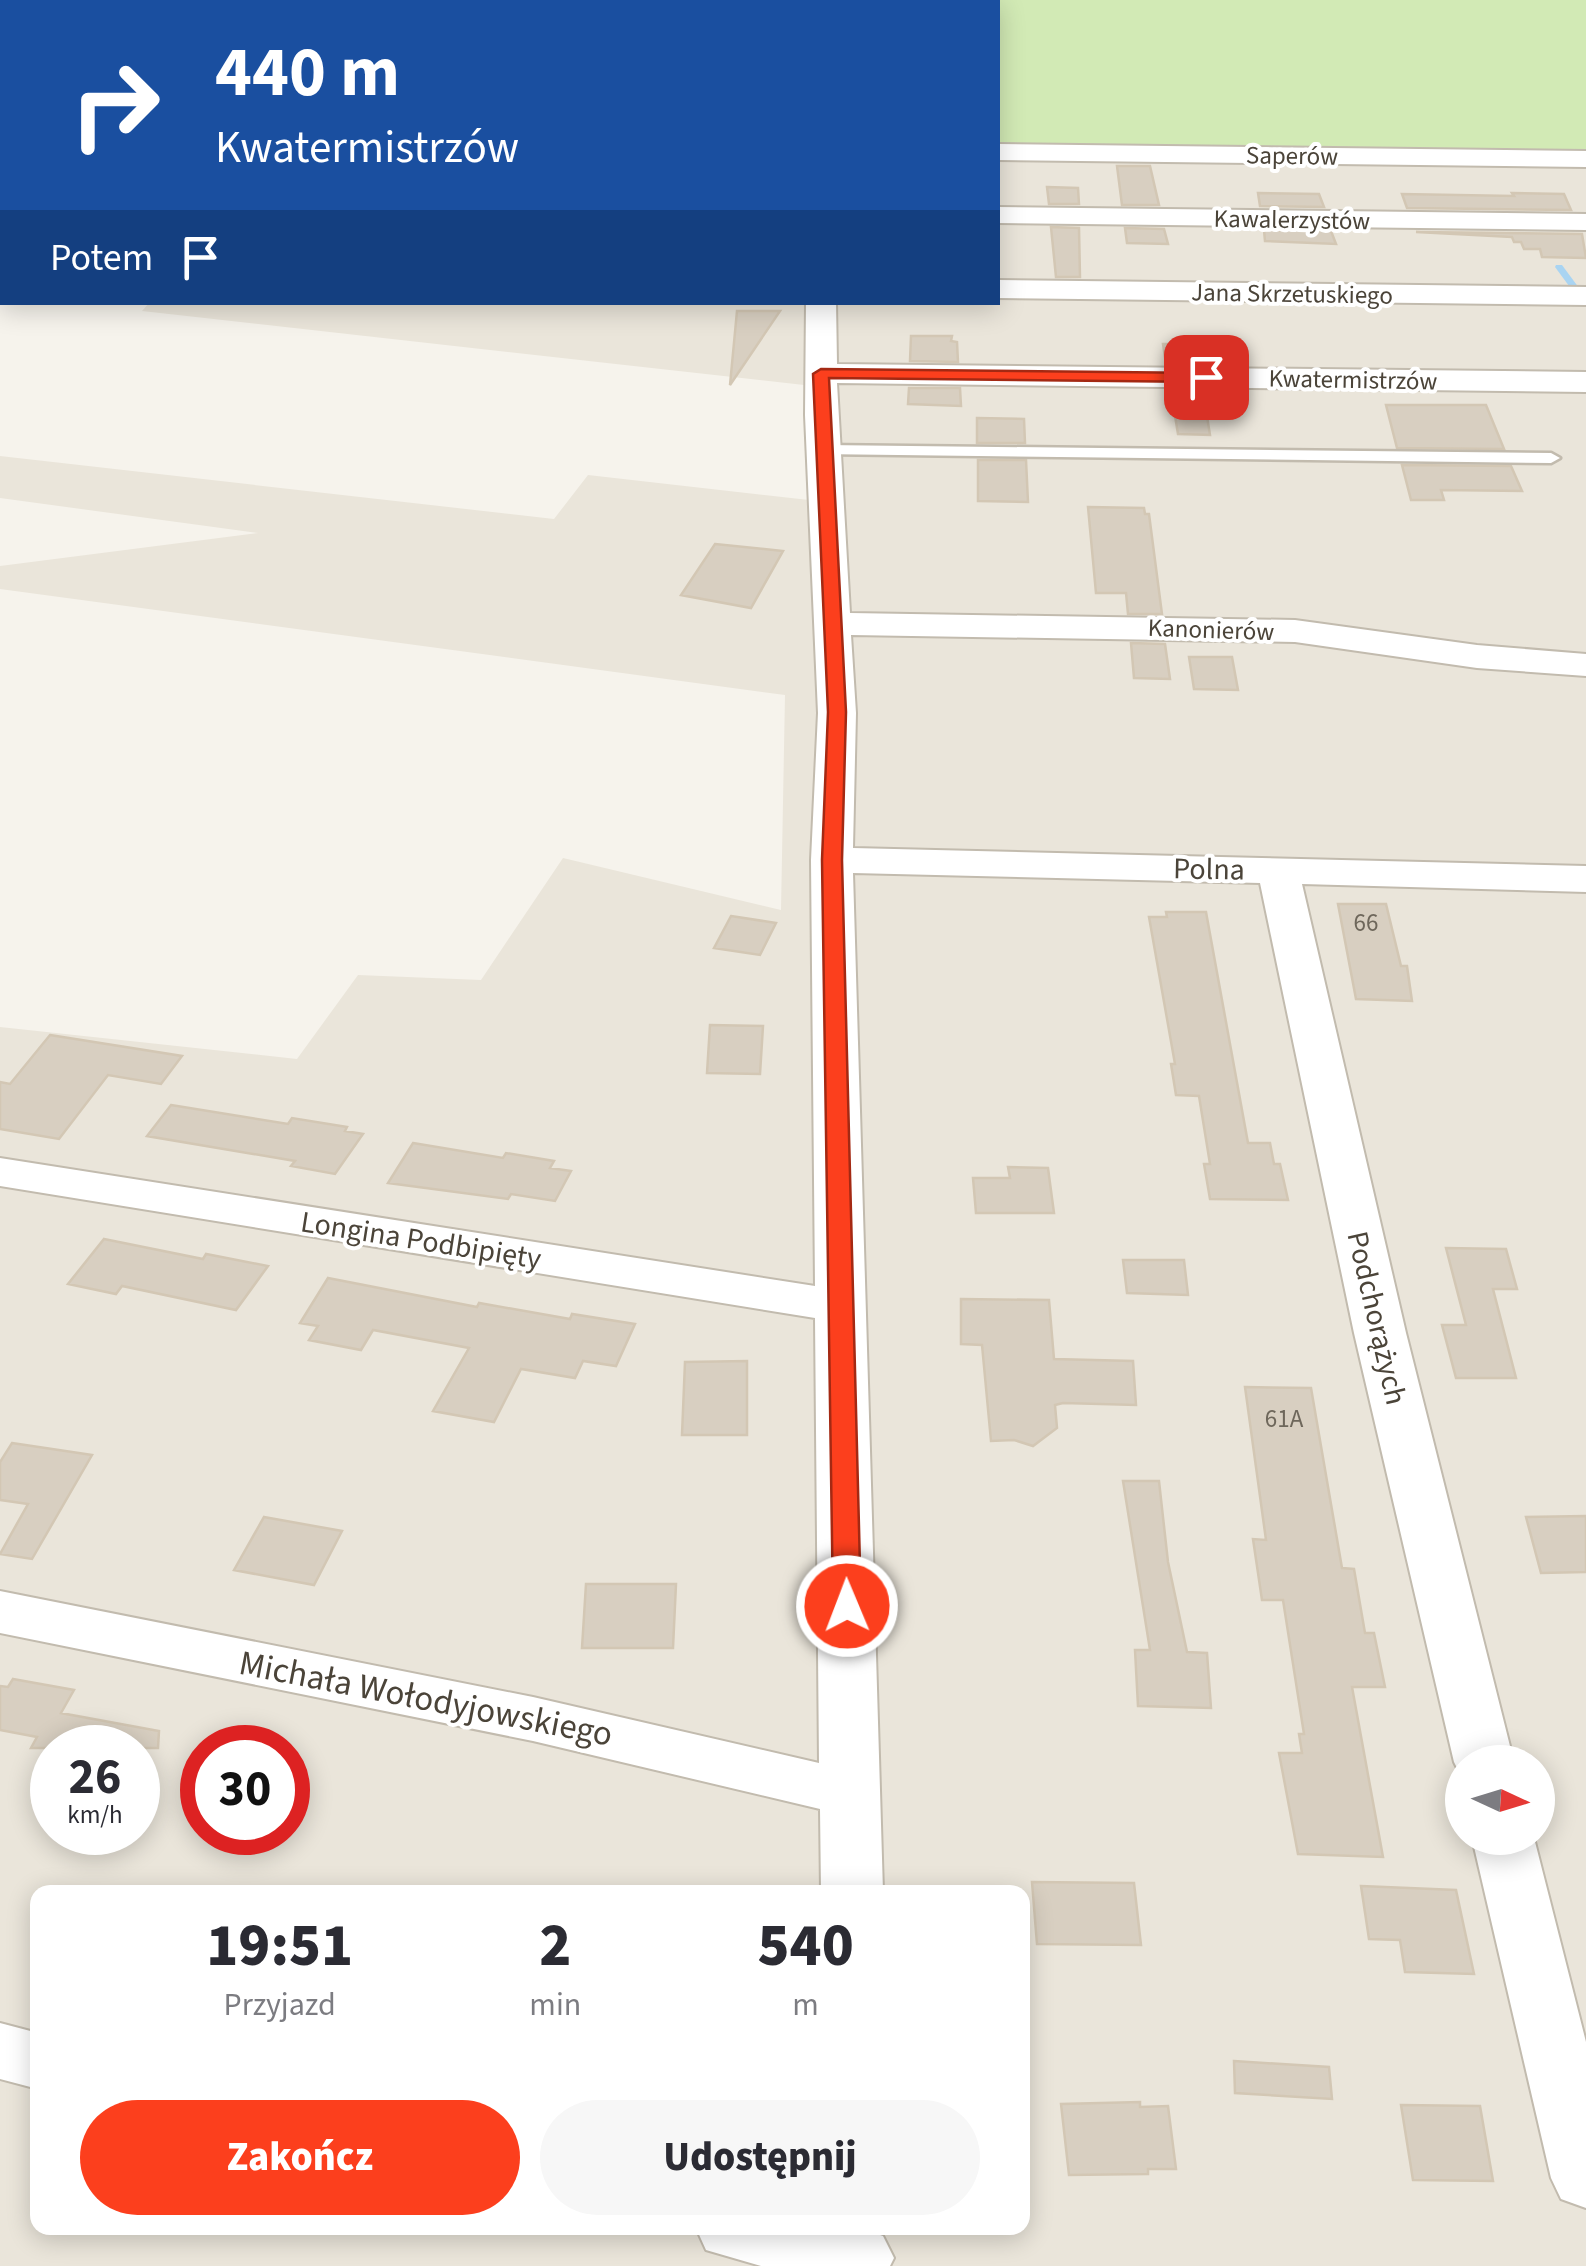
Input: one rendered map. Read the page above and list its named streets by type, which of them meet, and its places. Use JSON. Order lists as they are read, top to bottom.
{
  "streets": {
    "street": [
      "Saperów",
      "Kawalerzystów",
      "Jana Skrzetuskiego",
      "Kwatermistrzów",
      "Kanonierów",
      "Polna",
      "Longina Podbipięty",
      "Podchorążych",
      "Michała Wołodyjowskiego"
    ]
  },
  "crossings": [
    ["Polna", "Podchorążych"]
  ],
  "house_numbers": ["66", "61A"],
  "north": "right",
  "page": {
    "turn": ["440 m", "Kwatermistrzów"],
    "then": "Potem",
    "speed": "26 km/h",
    "limit": "30",
    "eta": [
      "19:51",
      "Przyjazd",
      "2",
      "min",
      "540",
      "m"
    ],
    "buttons": ["Zakończ", "Udostępnij"]
  }
}
